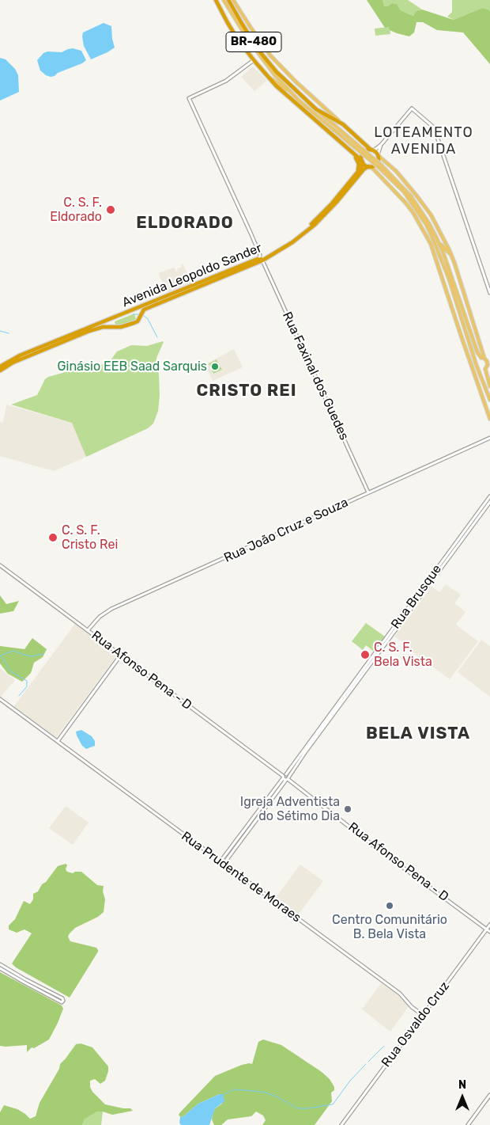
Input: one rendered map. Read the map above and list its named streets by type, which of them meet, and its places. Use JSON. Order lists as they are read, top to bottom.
{
  "streets": {
    "highway": ["BR-480", "Avenida Leopoldo Sander"],
    "street": [
      "Rua Faxinal dos Guedes",
      "Rua João Cruz e Souza",
      "Rua Brusque",
      "Rua Afonso Pena - D",
      "Rua Prudente de Moraes",
      "Rua Osvaldo Cruz"
    ]
  },
  "crossings": [
    ["Avenida Leopoldo Sander", "Rua Faxinal dos Guedes"],
    ["Rua Faxinal dos Guedes", "Rua João Cruz e Souza"],
    ["Rua João Cruz e Souza", "Rua Afonso Pena - D"],
    ["Rua Brusque", "Rua Afonso Pena - D"],
    ["Rua Brusque", "Rua Prudente de Moraes"],
    ["Rua Afonso Pena - D", "Rua Osvaldo Cruz"],
    ["Rua Prudente de Moraes", "Rua Osvaldo Cruz"]
  ],
  "districts": [
    "LOTEAMENTO AVENIDA",
    "ELDORADO",
    "CRISTO REI",
    "BELA VISTA"
  ],
  "places": [
    "C. S. F. Eldorado",
    "Ginásio EEB Saad Sarquis",
    "C. S. F. Cristo Rei",
    "C. S. F. Bela Vista",
    "Igreja Adventista do Sétimo Dia",
    "Centro Comunitário B. Bela Vista"
  ],
  "north": "top"
}
